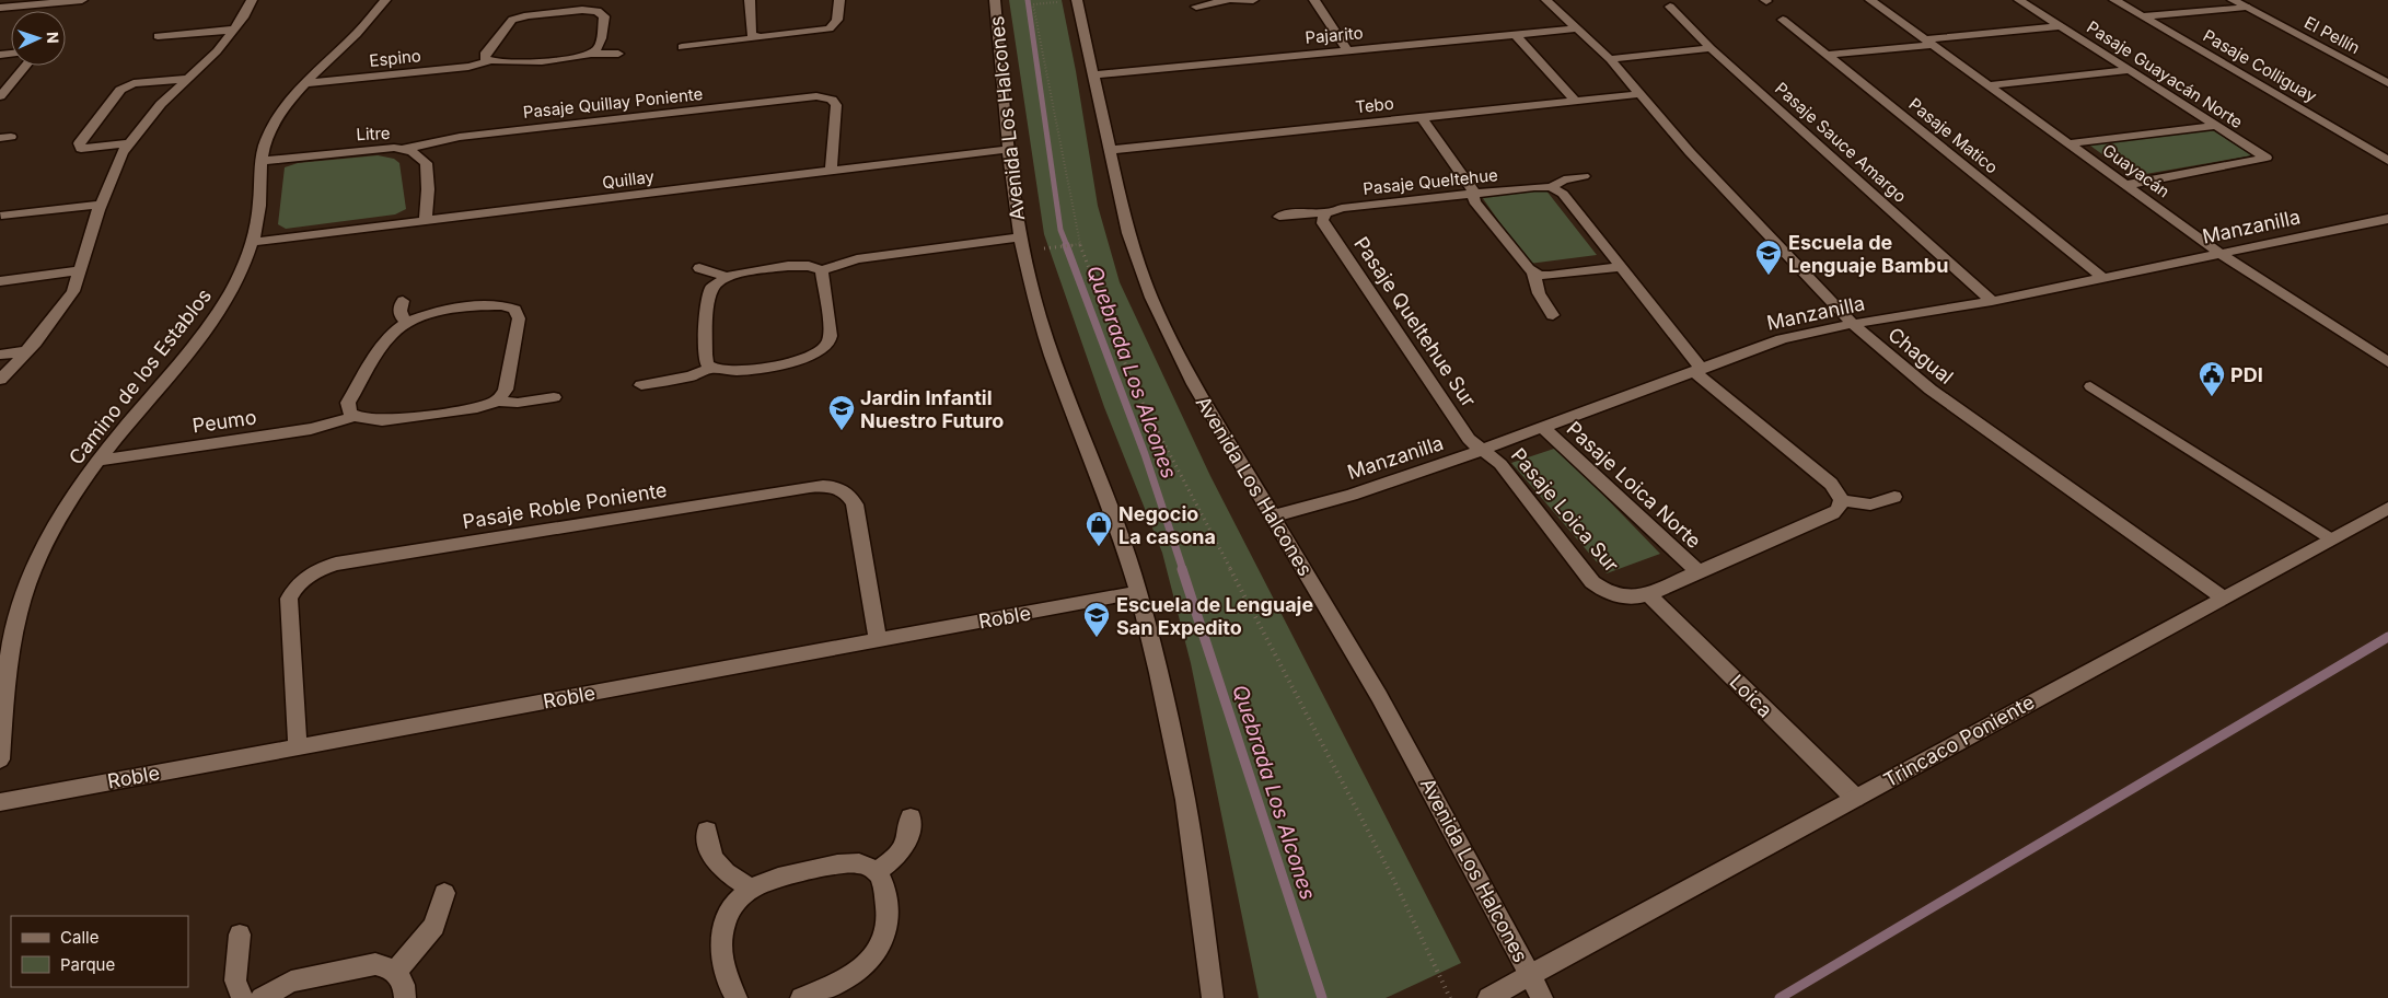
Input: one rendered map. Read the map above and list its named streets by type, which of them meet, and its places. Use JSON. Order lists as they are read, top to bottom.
{
  "streets": {
    "street": [
      "Pajarito",
      "El Pellín",
      "Espino",
      "Pasaje Colliguay",
      "Pasaje Guayacán Norte",
      "Pasaje Quillay Poniente",
      "Tebo",
      "Avenida Los Halcones",
      "Litre",
      "Pasaje Matico",
      "Pasaje Sauce Amargo",
      "Guayacán",
      "Quillay",
      "Pasaje Queltehue",
      "Manzanilla",
      "Pasaje Queltehue Sur",
      "Chagual",
      "Camino de los Establos",
      "Peumo",
      "Pasaje Loica Norte",
      "Pasaje Roble Poniente",
      "Pasaje Loica Sur",
      "Roble",
      "Loica",
      "Trincaco Poniente"
    ]
  },
  "crossings": [
    ["Pajarito", "Avenida Los Halcones"],
    ["Pajarito", "Chagual"],
    ["Espino", "Camino de los Establos"],
    ["Pasaje Guayacán Norte", "Guayacán"],
    ["Pasaje Quillay Poniente", "Litre"],
    ["Pasaje Quillay Poniente", "Quillay"],
    ["Tebo", "Avenida Los Halcones"],
    ["Tebo", "Chagual"],
    ["Avenida Los Halcones", "Quillay"],
    ["Avenida Los Halcones", "Manzanilla"],
    ["Avenida Los Halcones", "Roble"],
    ["Avenida Los Halcones", "Trincaco Poniente"],
    ["Litre", "Quillay"],
    ["Litre", "Camino de los Establos"],
    ["Pasaje Matico", "Manzanilla"],
    ["Pasaje Sauce Amargo", "Manzanilla"],
    ["Guayacán", "Manzanilla"],
    ["Quillay", "Camino de los Establos"],
    ["Pasaje Queltehue", "Pasaje Queltehue Sur"],
    ["Manzanilla", "Pasaje Queltehue Sur"],
    ["Manzanilla", "Chagual"],
    ["Manzanilla", "Pasaje Loica Norte"],
    ["Manzanilla", "Pasaje Loica Sur"],
    ["Pasaje Queltehue Sur", "Pasaje Loica Sur"],
    ["Chagual", "Trincaco Poniente"],
    ["Camino de los Establos", "Peumo"],
    ["Pasaje Roble Poniente", "Roble"],
    ["Pasaje Loica Sur", "Loica"],
    ["Loica", "Trincaco Poniente"]
  ],
  "water": ["Quebrada Los Alcones"],
  "places": {
    "school or university": ["Escuela de Lenguaje Bambu", "Jardin Infantil Nuestro Futuro", "Escuela de Lenguaje San Expedito"],
    "public building": ["PDI"],
    "shop": ["Negocio La casona"]
  },
  "legend": ["Calle", "Parque"],
  "north": "right"
}
